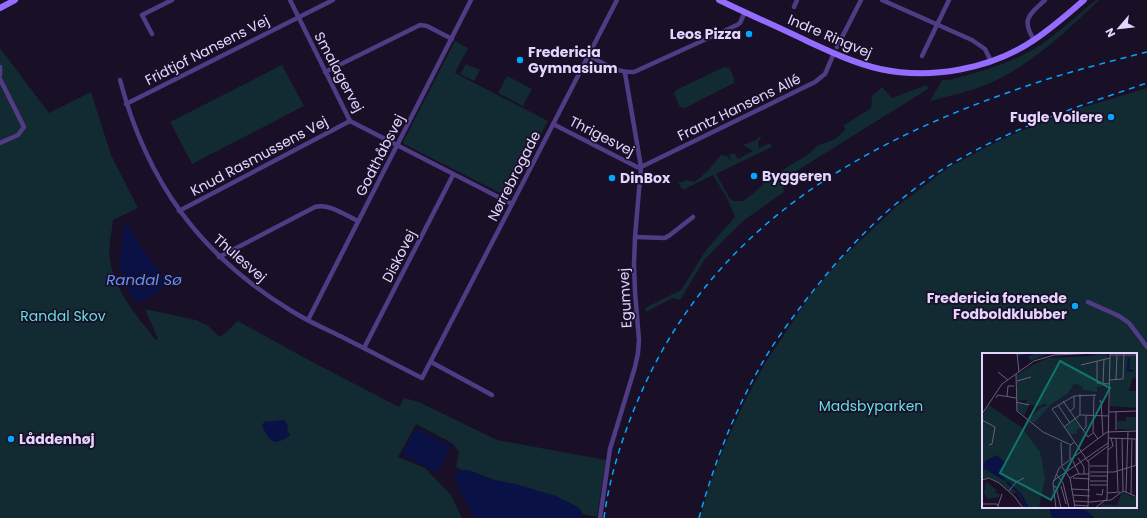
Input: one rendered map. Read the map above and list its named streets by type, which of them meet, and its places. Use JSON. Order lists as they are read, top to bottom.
{
  "streets": {
    "street": [
      "Indre Ringvej",
      "Fridtjof Nansens Vej",
      "Smalagervej",
      "Frantz Hansens Allé",
      "Thrigesvej",
      "Godthåbsvej",
      "Knud Rasmussens Vej",
      "Nørrebrogade",
      "Diskovej",
      "Thulesvej",
      "Egumvej"
    ]
  },
  "crossings": [
    ["Indre Ringvej", "Frantz Hansens Allé"],
    ["Fridtjof Nansens Vej", "Smalagervej"],
    ["Fridtjof Nansens Vej", "Thulesvej"],
    ["Smalagervej", "Godthåbsvej"],
    ["Smalagervej", "Knud Rasmussens Vej"],
    ["Smalagervej", "Nørrebrogade"],
    ["Smalagervej", "Diskovej"],
    ["Frantz Hansens Allé", "Thrigesvej"],
    ["Frantz Hansens Allé", "Egumvej"],
    ["Thrigesvej", "Nørrebrogade"],
    ["Thrigesvej", "Egumvej"],
    ["Godthåbsvej", "Thulesvej"],
    ["Knud Rasmussens Vej", "Thulesvej"],
    ["Nørrebrogade", "Thulesvej"],
    ["Diskovej", "Thulesvej"]
  ],
  "water": ["Randal Sø"],
  "parks": ["Randal Skov", "Madsbyparken"],
  "places": [
    "Leos Pizza",
    "Fredericia Gymnasium",
    "Fugle Voilere",
    "Byggeren",
    "DinBox",
    "Fredericia forenede Fodboldklubber",
    "Låddenhøj"
  ],
  "north": "bottom left"
}
